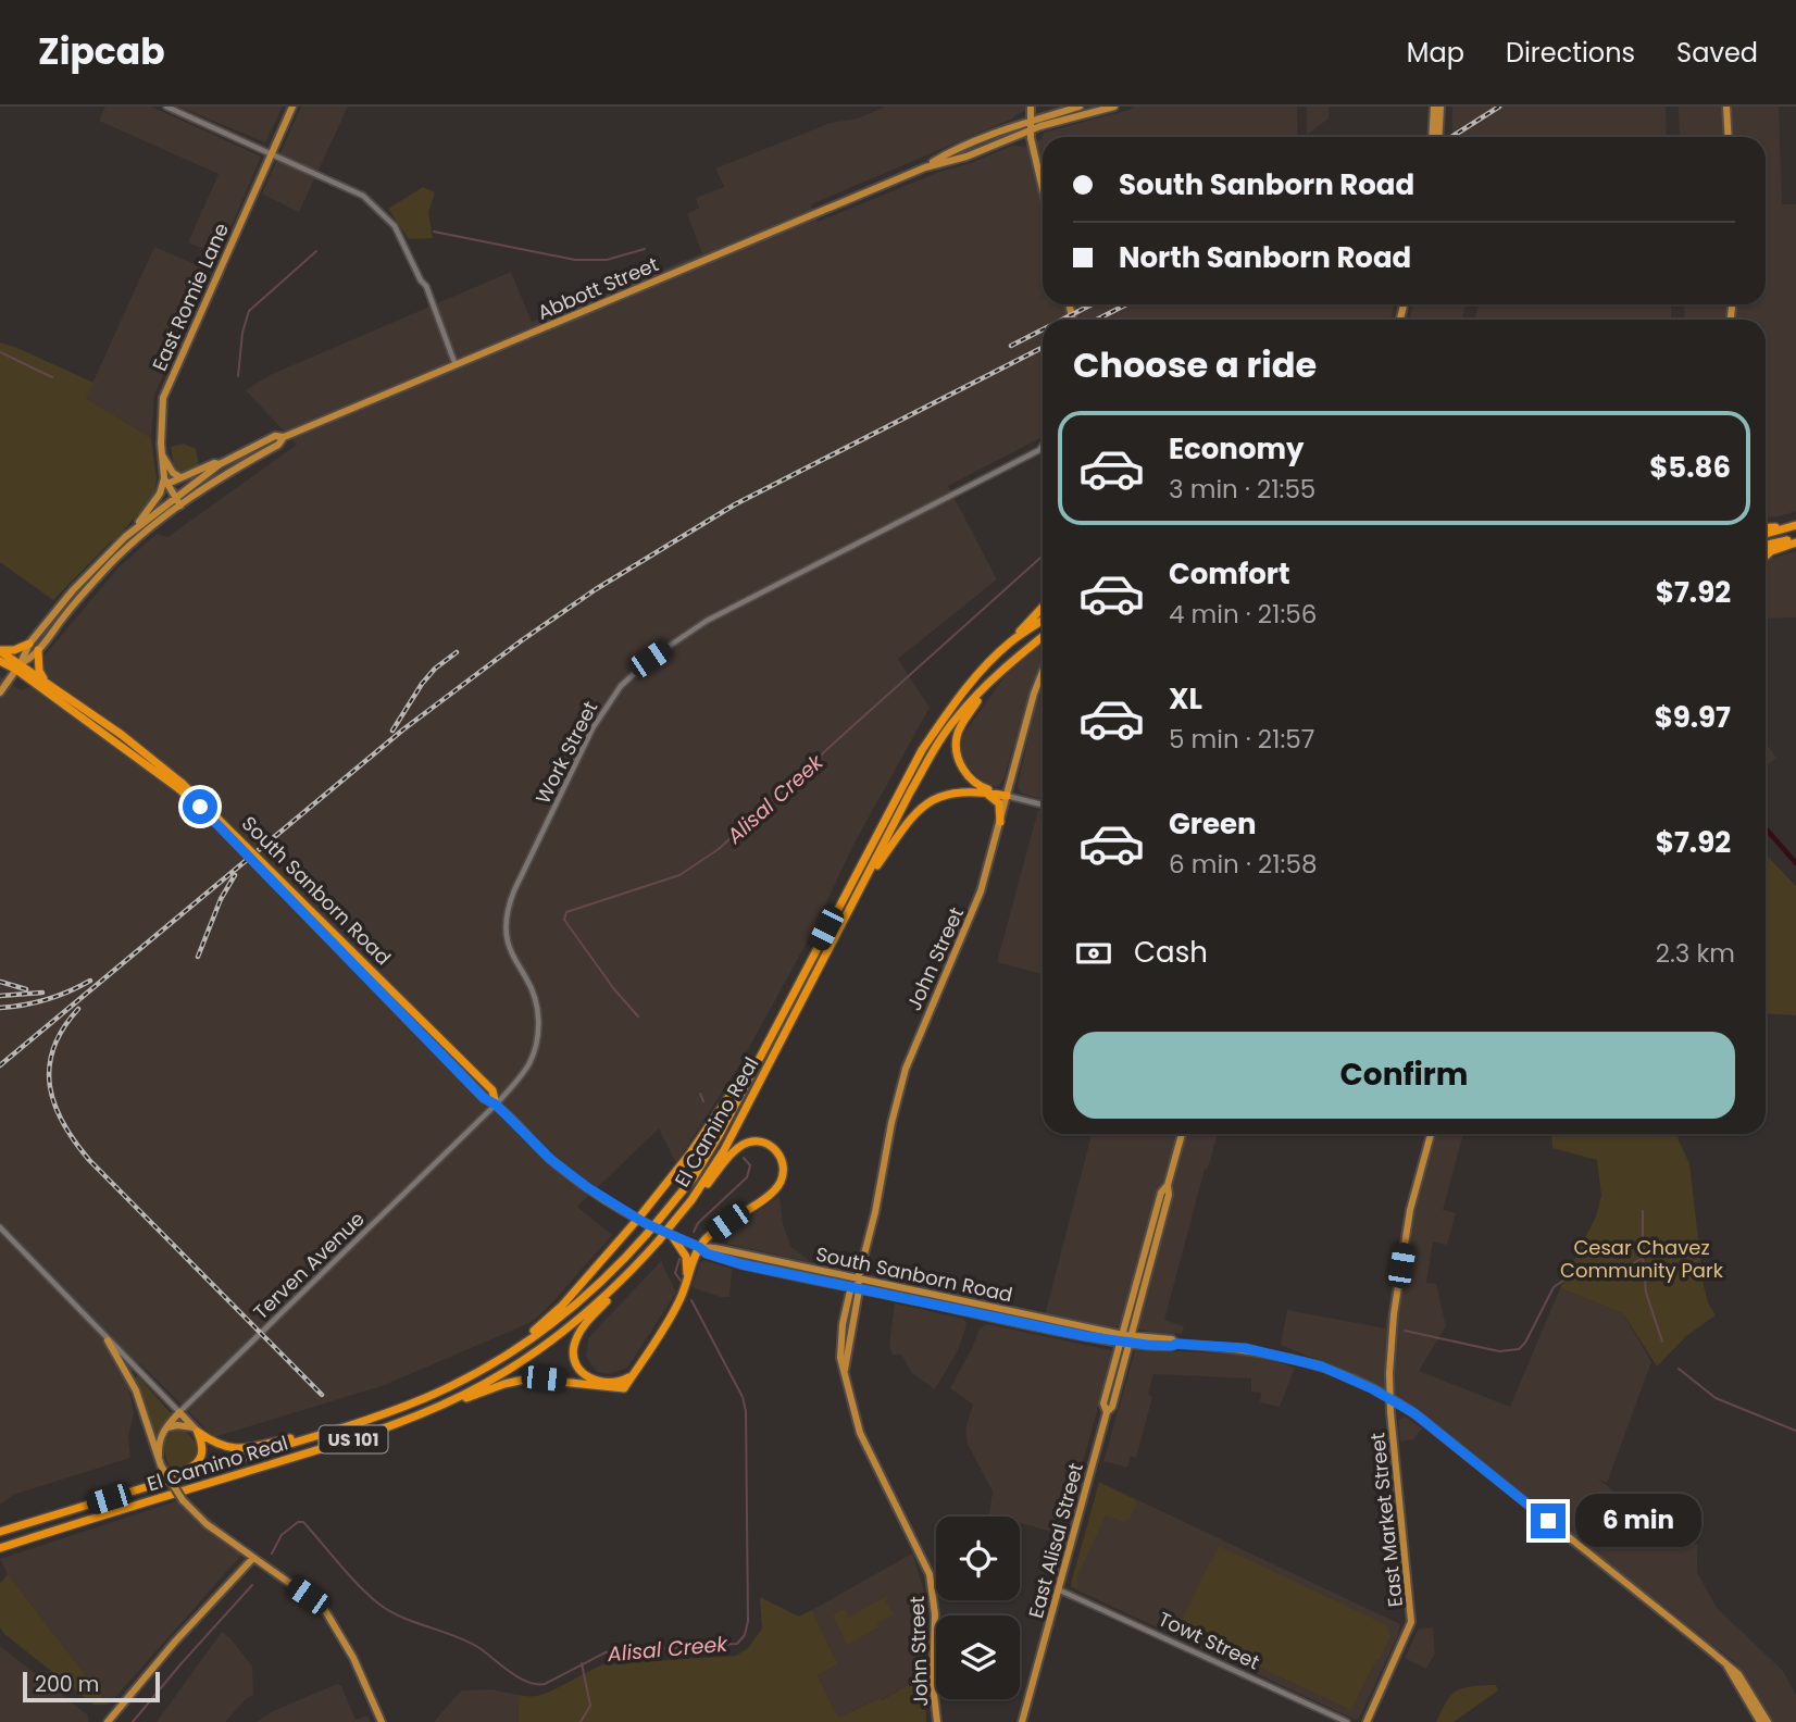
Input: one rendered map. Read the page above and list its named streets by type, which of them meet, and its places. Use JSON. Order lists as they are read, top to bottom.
{
  "streets": {
    "highway": ["South Sanborn Road", "El Camino Real", "US 101"],
    "main road": [
      "Abbott Street",
      "East Romie Lane",
      "John Street",
      "Terven Avenue",
      "East Market Street",
      "East Alisal Street"
    ],
    "street": ["Work Street", "Towt Street"]
  },
  "crossings": [
    ["Abbott Street", "East Romie Lane"],
    ["Abbott Street", "South Sanborn Road"],
    ["Work Street", "South Sanborn Road"],
    ["Work Street", "Terven Avenue"],
    ["South Sanborn Road", "John Street"],
    ["South Sanborn Road", "Terven Avenue"],
    ["South Sanborn Road", "East Alisal Street"],
    ["East Alisal Street", "Towt Street"]
  ],
  "water": ["Alisal Creek"],
  "parks": ["Cesar Chavez Community Park"],
  "scale_bar": "200 m",
  "page": {
    "header": "Zipcab",
    "nav": ["Map", "Directions", "Saved"],
    "banner": ["South Sanborn Road", "North Sanborn Road"],
    "heading": "Choose a ride",
    "list": [
      {
        "name": "Economy",
        "note": "3 min · 21:55",
        "value": "$5.86"
      },
      {
        "name": "Comfort",
        "note": "4 min · 21:56",
        "value": "$7.92"
      },
      {
        "name": "XL",
        "note": "5 min · 21:57",
        "value": "$9.97"
      },
      {
        "name": "Green",
        "note": "6 min · 21:58",
        "value": "$7.92"
      }
    ],
    "pay": ["Cash", "2.3 km"],
    "buttons": "Confirm",
    "bubble": "6 min",
    "scale": "200 m"
  }
}
